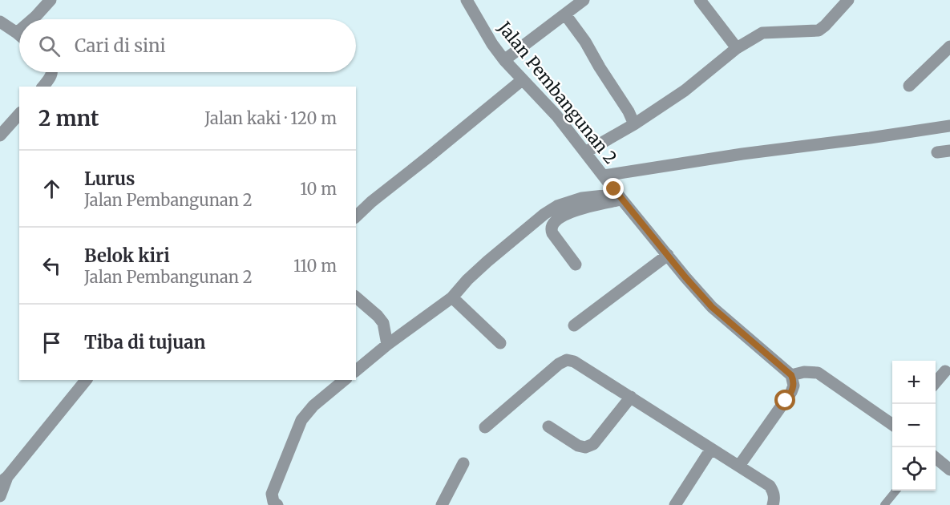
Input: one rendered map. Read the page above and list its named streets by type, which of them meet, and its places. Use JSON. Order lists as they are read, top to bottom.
{
  "streets": {
    "street": ["Jalan Pembangunan 2"]
  },
  "page": {
    "search": "Cari di sini",
    "heading": ["2 mnt", "Jalan kaki · 120 m"],
    "list": [
      ["Lurus", "Jalan Pembangunan 2", "10 m"],
      ["Belok kiri", "Jalan Pembangunan 2", "110 m"],
      "Tiba di tujuan"
    ],
    "map_buttons": ["+", "−"]
  }
}
